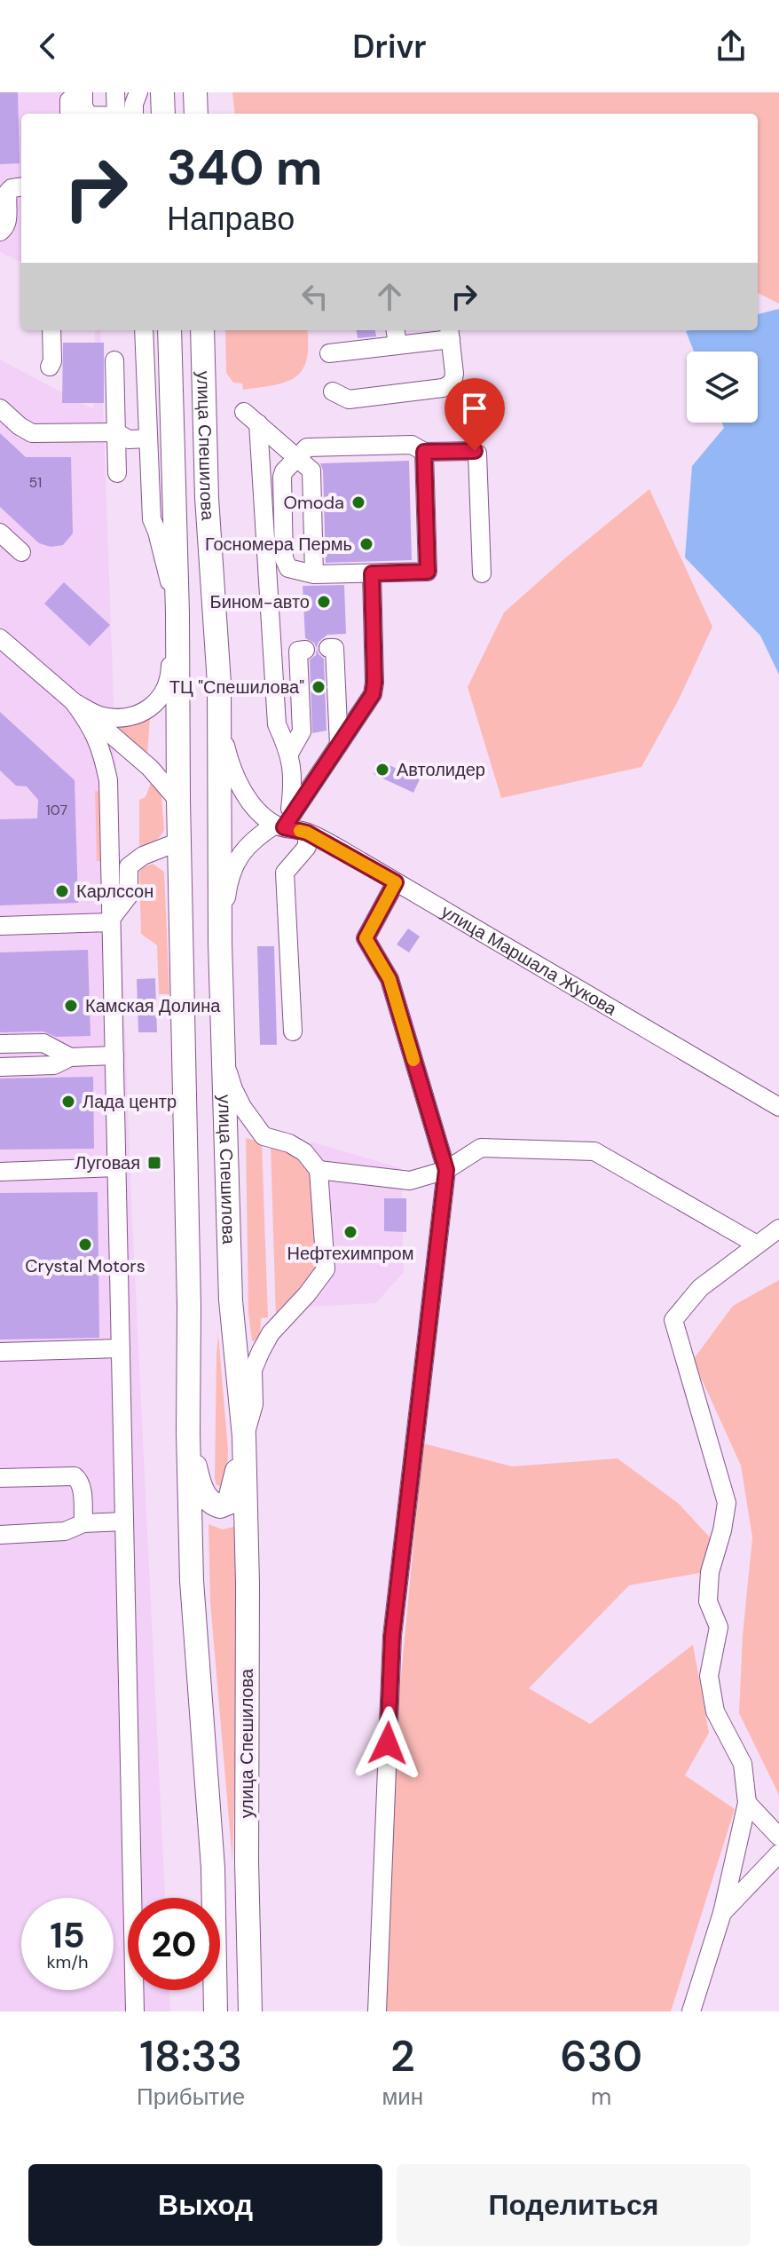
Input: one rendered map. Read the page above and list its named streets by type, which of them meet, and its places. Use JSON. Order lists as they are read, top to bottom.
{
  "streets": {
    "main road": ["улица Спешилова"],
    "street": ["улица Маршала Жукова"]
  },
  "places": {
    "other": [
      "Omoda",
      "Госномера Пермь",
      "Бином-авто",
      "ТЦ \"Спешилова\"",
      "Автолидер",
      "Карлссон",
      "Камская Долина",
      "Лада центр",
      "Нефтехимпром",
      "Crystal Motors"
    ],
    "transit": ["Луговая"]
  },
  "house_numbers": ["51", "107"],
  "page": {
    "header": "Drivr",
    "turn": ["340 m", "Направо"],
    "speed": "15 km/h",
    "limit": "20",
    "eta": [
      "18:33",
      "Прибытие",
      "2",
      "мин",
      "630",
      "m"
    ],
    "buttons": ["Выход", "Поделиться"]
  }
}
